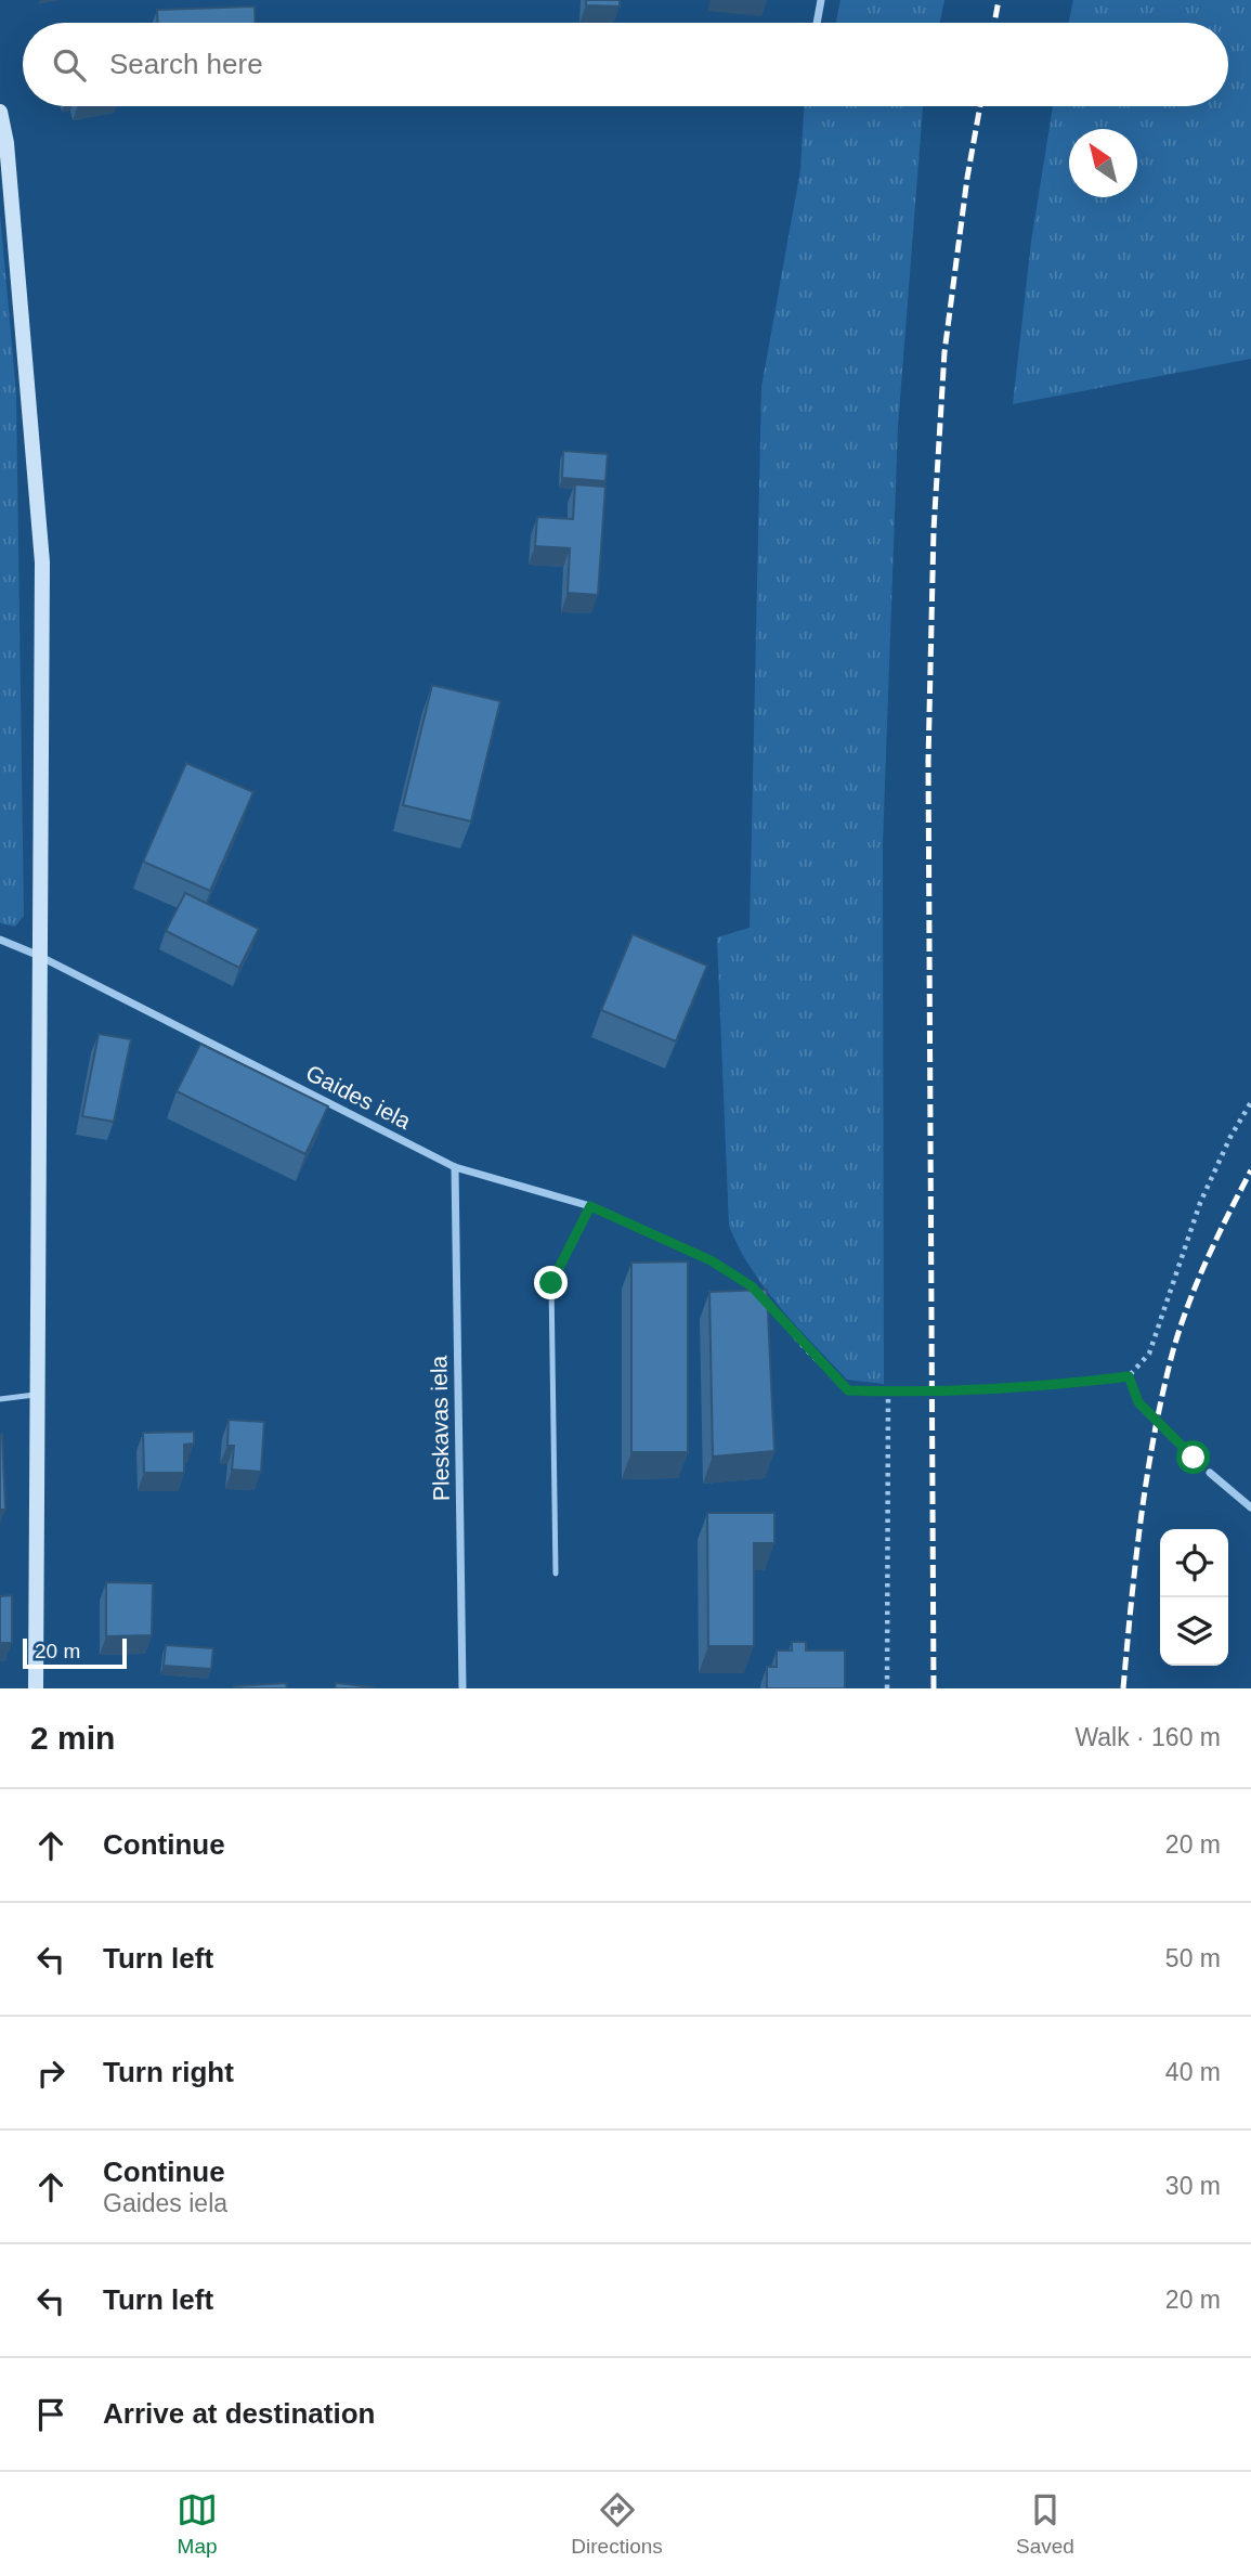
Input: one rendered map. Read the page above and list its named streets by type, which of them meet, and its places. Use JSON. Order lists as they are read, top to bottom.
{
  "streets": {
    "street": ["Gaides iela", "Pleskavas iela"]
  },
  "crossings": [
    ["Gaides iela", "Pleskavas iela"]
  ],
  "scale_bar": "20 m",
  "north": "top left",
  "page": {
    "search": "Search here",
    "scale": "20 m",
    "heading": ["2 min", "Walk · 160 m"],
    "list": [
      ["Continue", "20 m"],
      ["Turn left", "50 m"],
      ["Turn right", "40 m"],
      ["Continue", "Gaides iela", "30 m"],
      ["Turn left", "20 m"],
      "Arrive at destination"
    ],
    "nav": ["Map", "Directions", "Saved"]
  }
}
